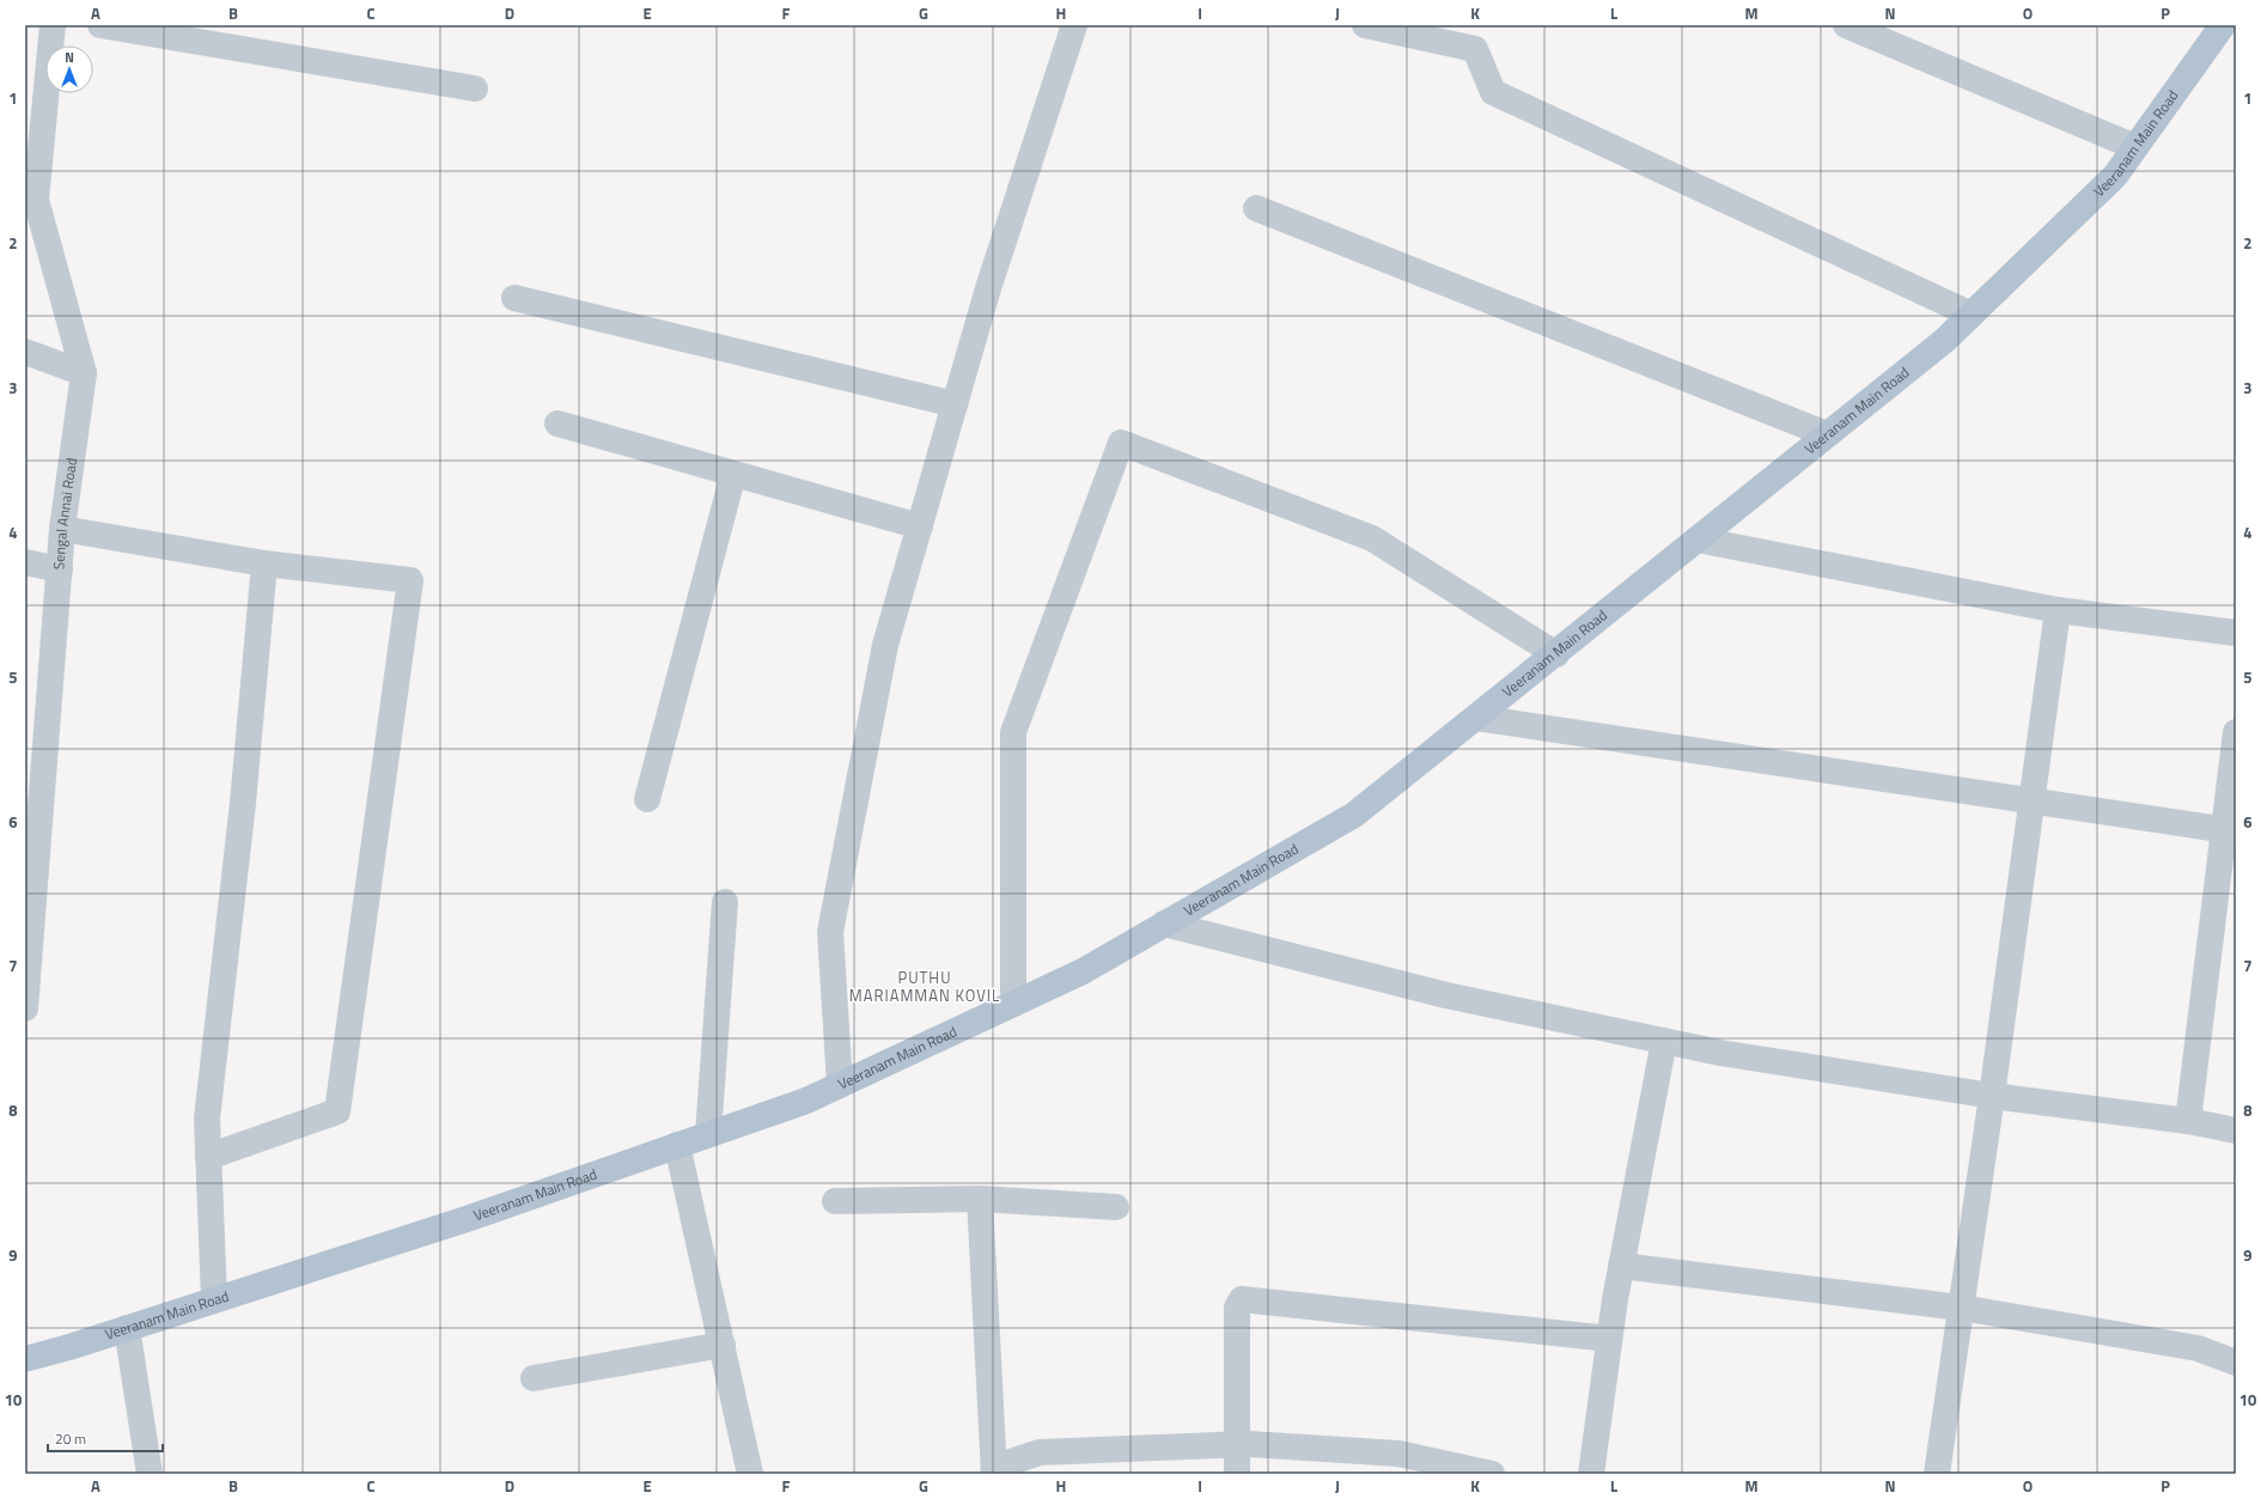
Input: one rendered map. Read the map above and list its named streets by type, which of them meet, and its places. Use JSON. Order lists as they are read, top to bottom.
{
  "streets": {
    "main road": ["Veeranam Main Road"],
    "street": ["Sengal Annai Road"]
  },
  "districts": ["PUTHU MARIAMMAN KOVIL"],
  "scale_bar": "20 m",
  "north": "top",
  "grid": {
    "columns": [
      "A",
      "B",
      "C",
      "D",
      "E",
      "F",
      "G",
      "H",
      "I",
      "J",
      "K",
      "L",
      "M",
      "N",
      "O",
      "P"
    ],
    "rows": [
      "1",
      "2",
      "3",
      "4",
      "5",
      "6",
      "7",
      "8",
      "9",
      "10"
    ]
  }
}
